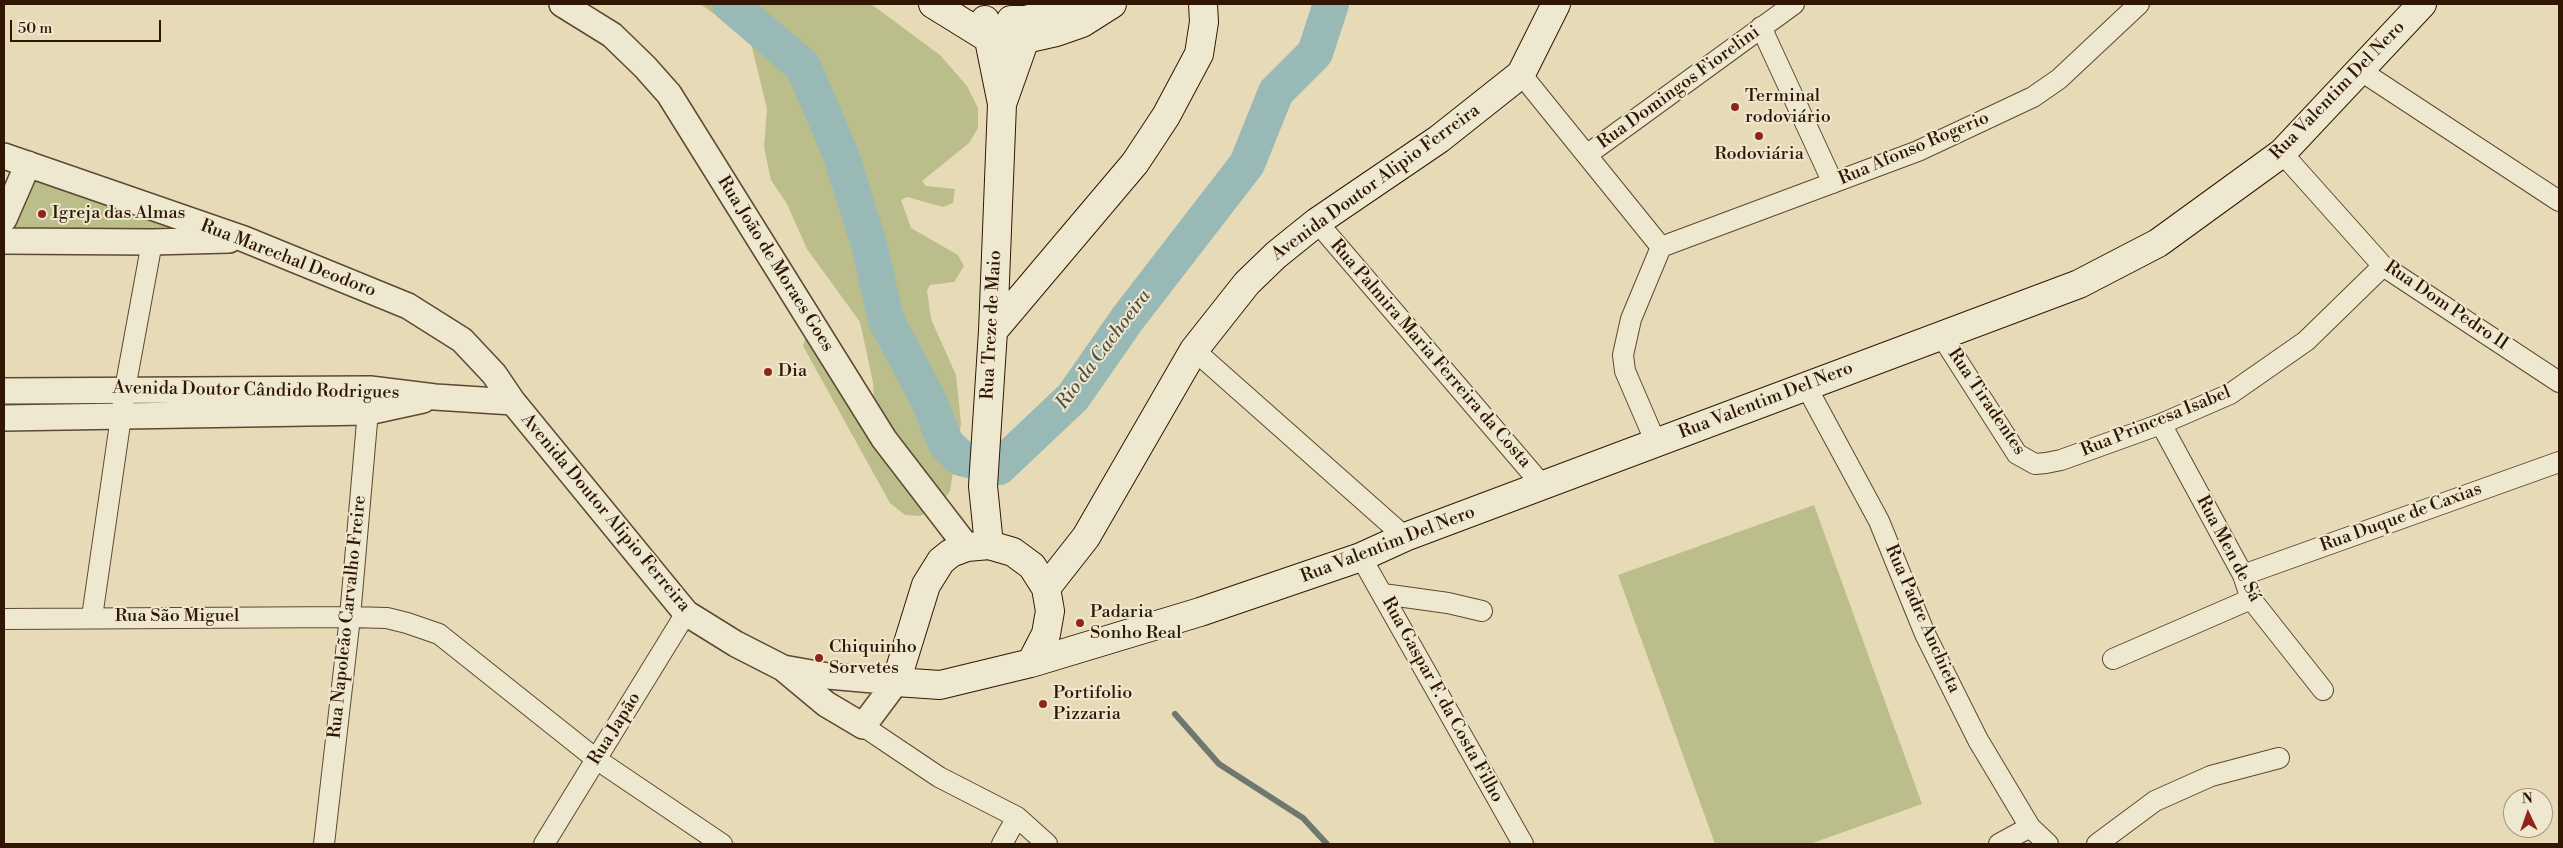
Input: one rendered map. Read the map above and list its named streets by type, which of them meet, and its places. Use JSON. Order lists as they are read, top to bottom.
{
  "streets": {
    "main road": ["Rua Valentim Del Nero", "Avenida Doutor Alipio Ferreira", "Rua Treze de Maio"],
    "street": [
      "Rua Domingos Fiorelini",
      "Rua Afonso Rogerio",
      "Rua Marechal Deodoro",
      "Rua João de Moraes Goes",
      "Rua Dom Pedro II",
      "Rua Palmira Maria Ferreira da Costa",
      "Avenida Doutor Cândido Rodrigues",
      "Rua Tiradentes",
      "Rua Princesa Isabel",
      "Rua Duque de Caxias",
      "Rua Men de Sá",
      "Rua São Miguel",
      "Rua Napoleão Carvalho Freire",
      "Rua Padre Anchieta",
      "Rua Gaspar F. da Costa Filho",
      "Rua Japão"
    ]
  },
  "crossings": [
    ["Rua Valentim Del Nero", "Avenida Doutor Alipio Ferreira"],
    ["Rua Valentim Del Nero", "Rua Dom Pedro II"],
    ["Rua Valentim Del Nero", "Rua Palmira Maria Ferreira da Costa"],
    ["Rua Valentim Del Nero", "Rua Tiradentes"],
    ["Rua Valentim Del Nero", "Rua Padre Anchieta"],
    ["Rua Valentim Del Nero", "Rua Gaspar F. da Costa Filho"],
    ["Avenida Doutor Alipio Ferreira", "Rua Marechal Deodoro"],
    ["Avenida Doutor Alipio Ferreira", "Rua Palmira Maria Ferreira da Costa"],
    ["Avenida Doutor Alipio Ferreira", "Avenida Doutor Cândido Rodrigues"],
    ["Avenida Doutor Alipio Ferreira", "Rua Japão"],
    ["Rua Marechal Deodoro", "Avenida Doutor Cândido Rodrigues"],
    ["Rua João de Moraes Goes", "Rua Treze de Maio"],
    ["Rua Dom Pedro II", "Rua Princesa Isabel"],
    ["Avenida Doutor Cândido Rodrigues", "Rua Napoleão Carvalho Freire"],
    ["Rua Tiradentes", "Rua Princesa Isabel"],
    ["Rua Princesa Isabel", "Rua Men de Sá"],
    ["Rua Duque de Caxias", "Rua Men de Sá"],
    ["Rua São Miguel", "Rua Napoleão Carvalho Freire"],
    ["Rua São Miguel", "Rua Japão"]
  ],
  "water": ["Rio da Cachoeira"],
  "places": [
    "Terminal rodoviário",
    "Rodoviária",
    "Igreja das Almas",
    "Dia",
    "Padaria Sonho Real",
    "Chiquinho Sorvetes",
    "Portifolio Pizzaria"
  ],
  "scale_bar": "50 m",
  "north": "top"
}
